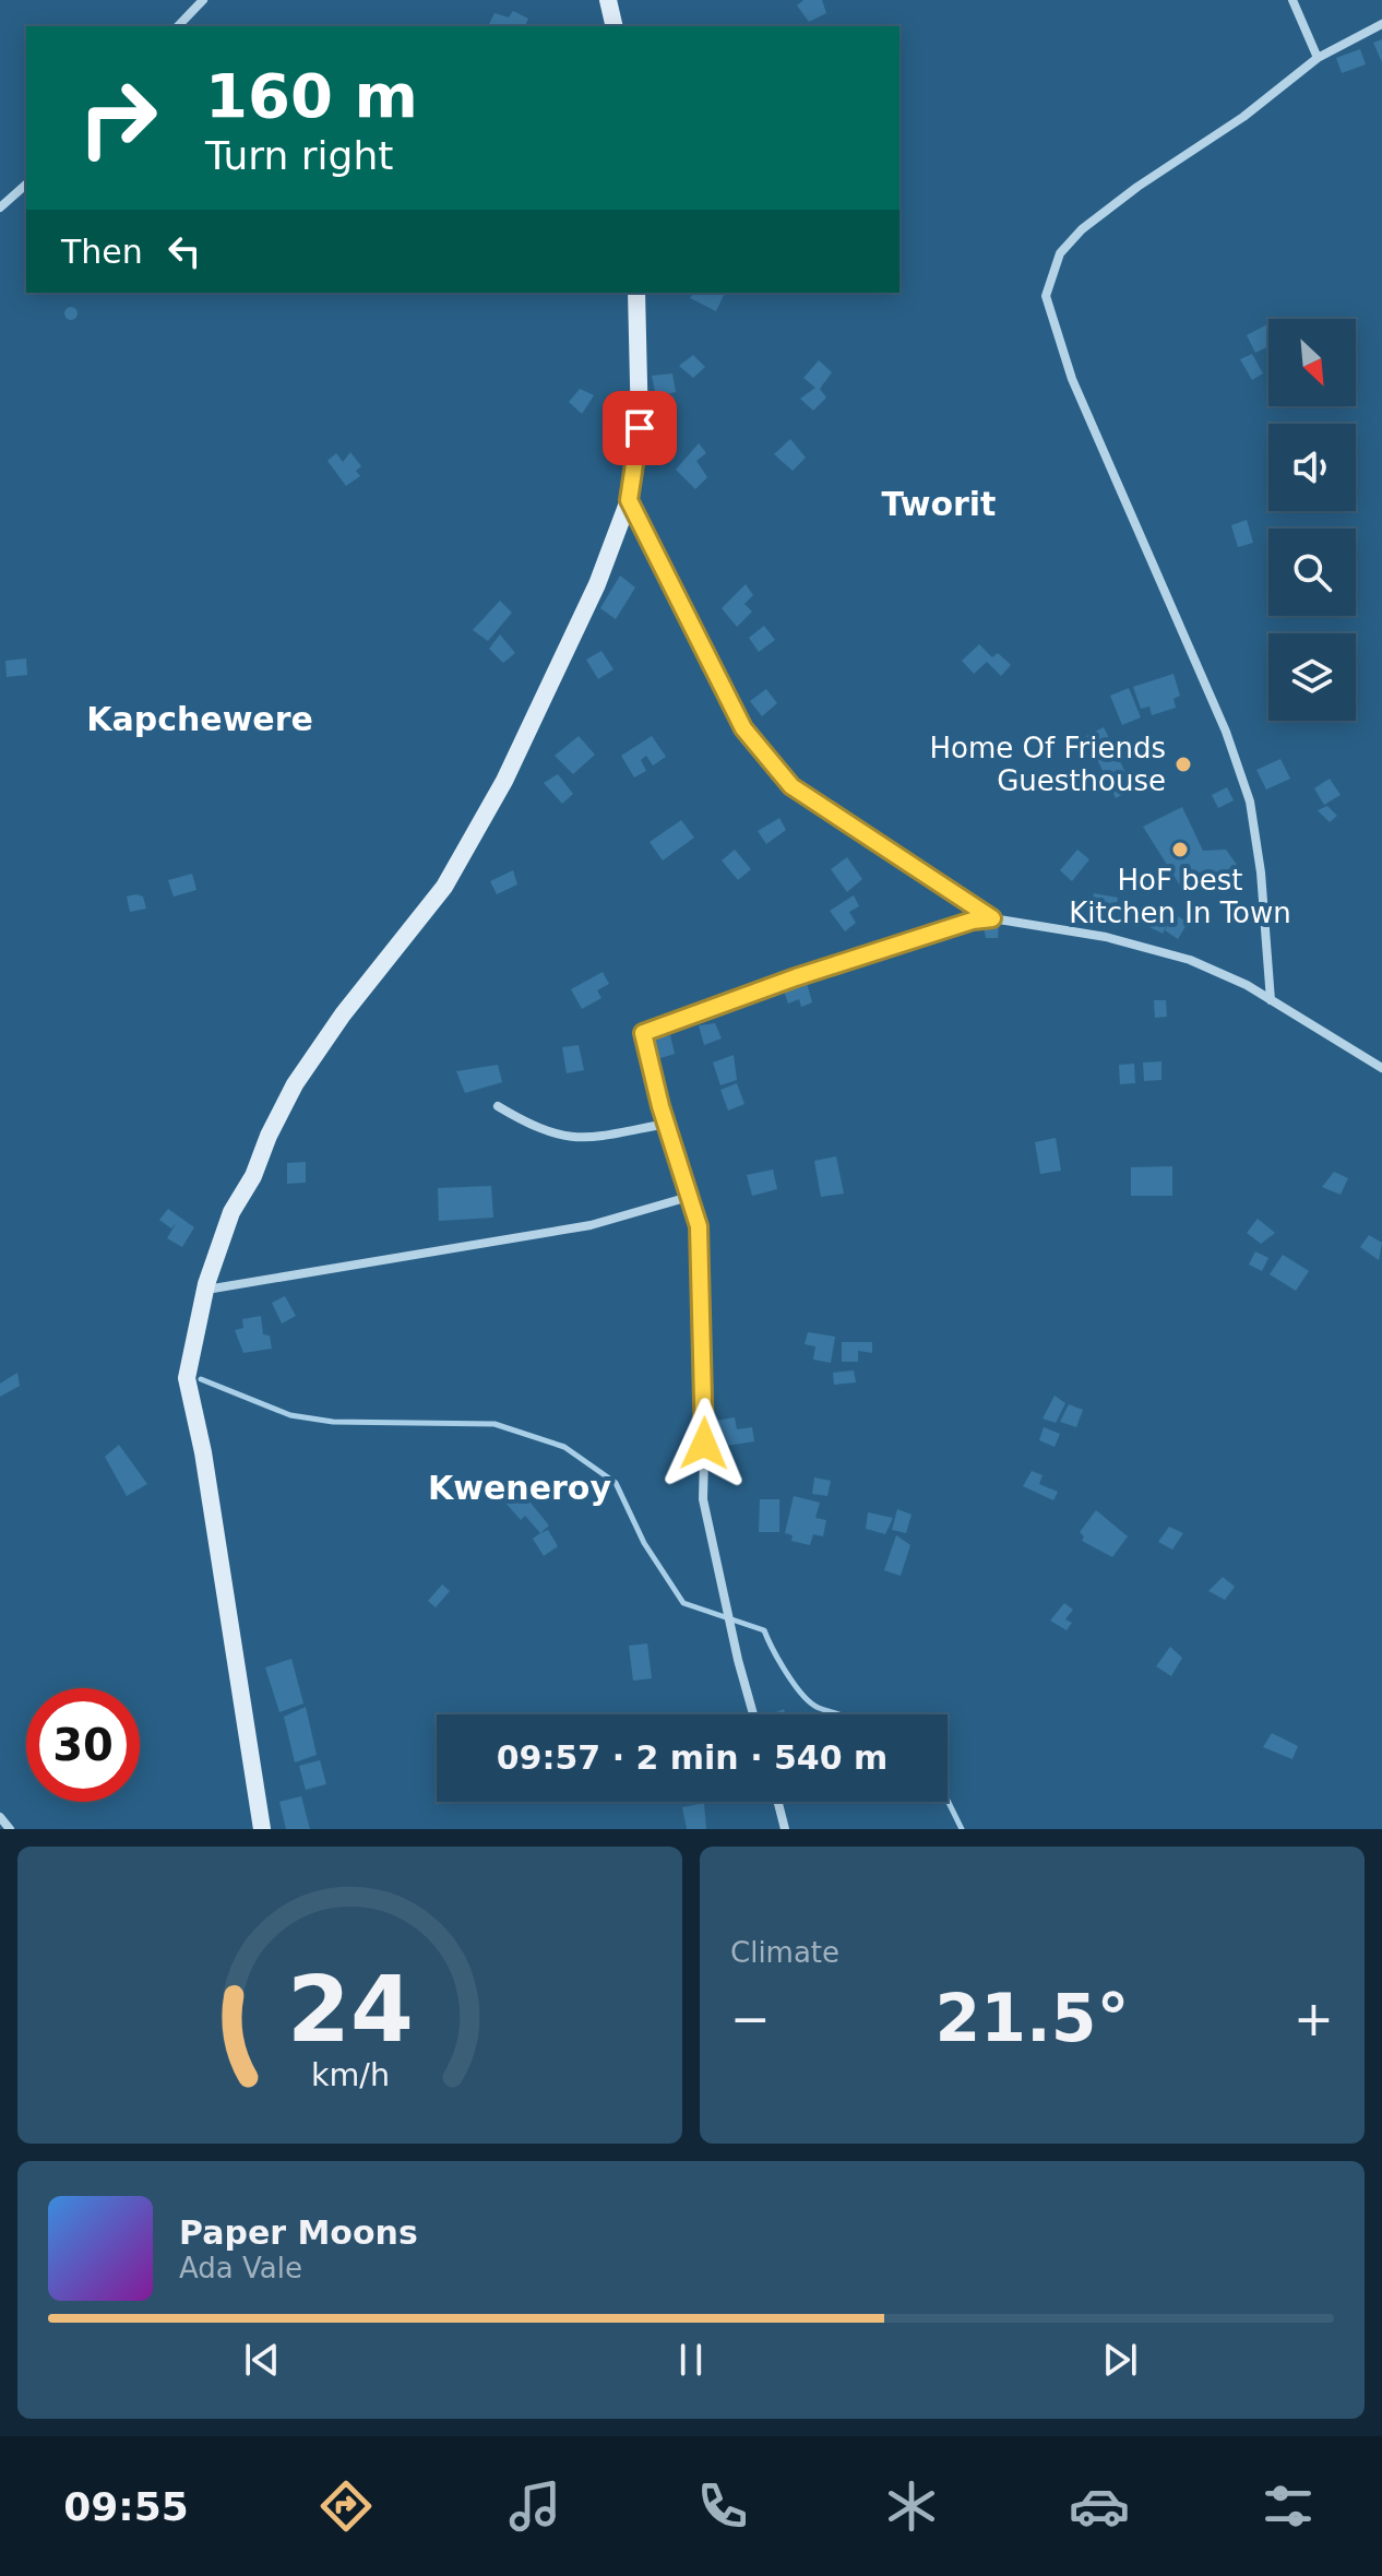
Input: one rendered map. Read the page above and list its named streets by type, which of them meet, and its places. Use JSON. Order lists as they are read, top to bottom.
{
  "districts": ["Tworit", "Kapchewere", "Kweneroy"],
  "places": ["Home Of Friends Guesthouse", "HoF best Kitchen In Town"],
  "north": "bottom right",
  "page": {
    "turn": ["160 m", "Turn right"],
    "then": "Then",
    "limit": "30",
    "trip": "09:57 · 2 min · 540 m",
    "tile": "Climate",
    "heat": ["−", "21.5°", "+"],
    "song": ["Paper Moons", "Ada Vale"],
    "tabs": "09:55",
    "gauge": ["24", "km/h"]
  }
}
